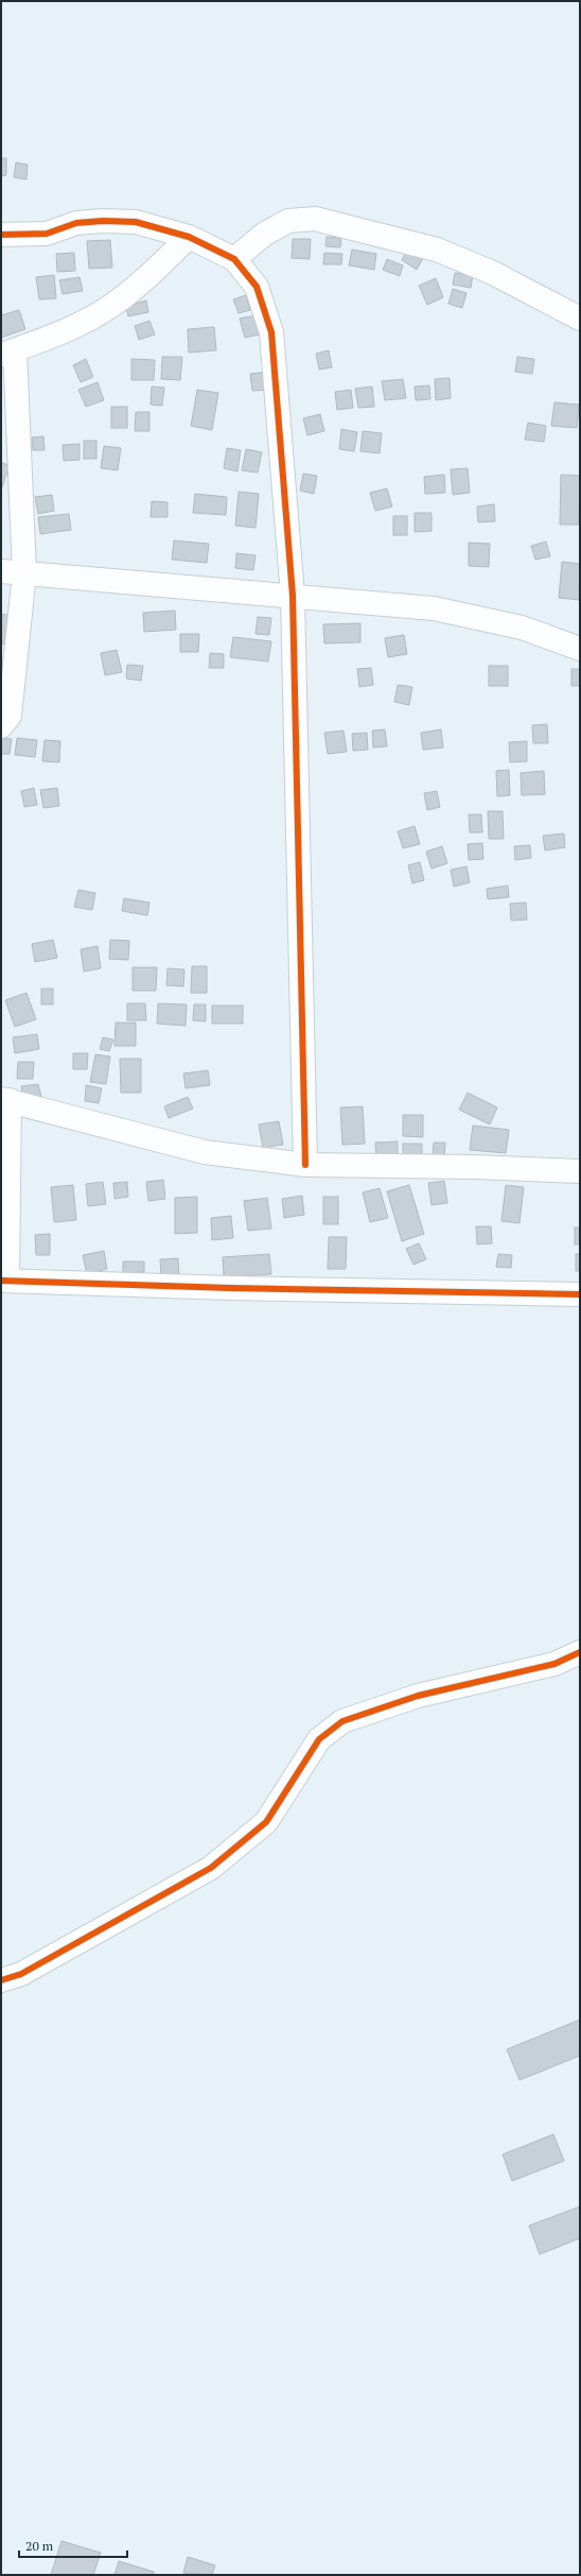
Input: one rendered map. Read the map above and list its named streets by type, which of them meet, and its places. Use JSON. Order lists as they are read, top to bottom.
{
  "scale_bar": "20 m"
}
